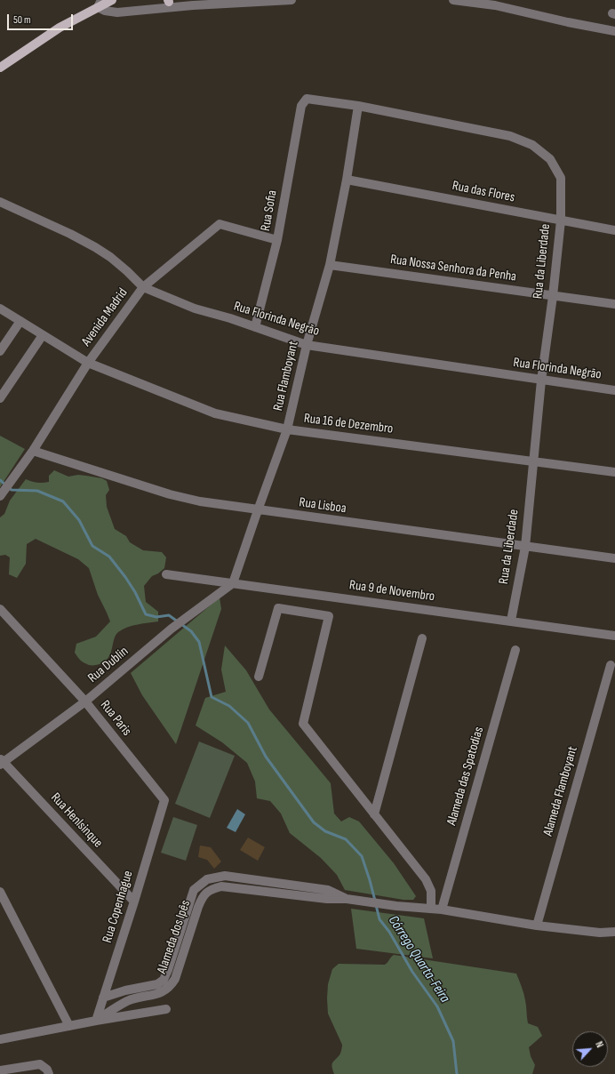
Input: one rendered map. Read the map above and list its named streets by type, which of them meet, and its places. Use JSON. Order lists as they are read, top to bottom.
{
  "streets": {
    "street": [
      "Rua das Flores",
      "Rua Sofia",
      "Rua da Liberdade",
      "Rua Nossa Senhora da Penha",
      "Avenida Madrid",
      "Rua Florinda Negrão",
      "Rua Flamboyant",
      "Rua 16 de Dezembro",
      "Rua Lisboa",
      "Rua 9 de Novembro",
      "Rua Dublin",
      "Rua Paris",
      "Alameda das Spatodias",
      "Alameda Flamboyant",
      "Rua Henlsinque",
      "Rua Copenhague",
      "Alameda dos Ipês"
    ]
  },
  "crossings": [
    ["Rua das Flores", "Rua da Liberdade"],
    ["Rua das Flores", "Rua Flamboyant"],
    ["Rua Sofia", "Rua da Liberdade"],
    ["Rua Sofia", "Avenida Madrid"],
    ["Rua Sofia", "Rua Florinda Negrão"],
    ["Rua da Liberdade", "Rua Nossa Senhora da Penha"],
    ["Rua da Liberdade", "Rua Florinda Negrão"],
    ["Rua da Liberdade", "Rua Flamboyant"],
    ["Rua da Liberdade", "Rua 16 de Dezembro"],
    ["Rua da Liberdade", "Rua Lisboa"],
    ["Rua da Liberdade", "Rua 9 de Novembro"],
    ["Rua Nossa Senhora da Penha", "Rua Flamboyant"],
    ["Avenida Madrid", "Rua Florinda Negrão"],
    ["Avenida Madrid", "Rua 16 de Dezembro"],
    ["Avenida Madrid", "Rua Lisboa"],
    ["Rua Florinda Negrão", "Rua Flamboyant"],
    ["Rua Flamboyant", "Rua 16 de Dezembro"],
    ["Rua Flamboyant", "Rua Lisboa"],
    ["Rua Flamboyant", "Rua 9 de Novembro"],
    ["Rua Flamboyant", "Rua Dublin"],
    ["Rua 9 de Novembro", "Rua Dublin"],
    ["Rua Dublin", "Rua Paris"],
    ["Rua Dublin", "Rua Henlsinque"],
    ["Rua Paris", "Rua Copenhague"],
    ["Alameda das Spatodias", "Alameda dos Ipês"],
    ["Alameda Flamboyant", "Alameda dos Ipês"],
    ["Rua Henlsinque", "Rua Copenhague"],
    ["Rua Copenhague", "Alameda dos Ipês"]
  ],
  "water": ["Córrego Quarta-Feira"],
  "scale_bar": "50 m",
  "north": "top right"
}
